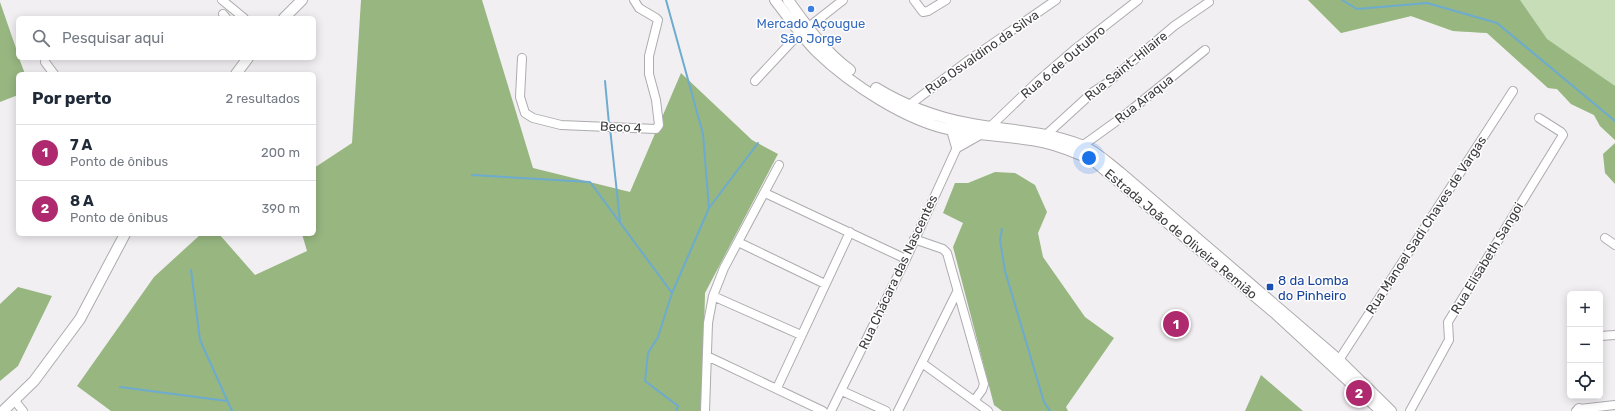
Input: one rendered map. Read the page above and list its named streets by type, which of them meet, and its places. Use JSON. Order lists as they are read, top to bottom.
{
  "streets": {
    "main road": ["Estrada João de Oliveira Remião"],
    "street": [
      "Rua Osvaldino da Silva",
      "Rua 6 de Outubro",
      "Rua Saint-Hilaire",
      "Rua Araqua",
      "Beco 4",
      "Rua Manoel Sadi Chaves de Vargas",
      "Rua Elisabeth Sangoi",
      "Rua Chácara das Nascentes"
    ]
  },
  "crossings": [
    ["Rua Osvaldino da Silva", "Estrada João de Oliveira Remião"],
    ["Rua 6 de Outubro", "Estrada João de Oliveira Remião"],
    ["Rua Saint-Hilaire", "Estrada João de Oliveira Remião"],
    ["Rua Araqua", "Estrada João de Oliveira Remião"],
    ["Rua Manoel Sadi Chaves de Vargas", "Estrada João de Oliveira Remião"],
    ["Estrada João de Oliveira Remião", "Rua Chácara das Nascentes"]
  ],
  "places": {
    "other": ["Mercado Açougue São Jorge"],
    "transit": ["8 da Lomba do Pinheiro"]
  },
  "page": {
    "search": "Pesquisar aqui",
    "heading": ["Por perto", "2 resultados"],
    "list": [
      {
        "mark": "1",
        "name": "7 A",
        "note": "Ponto de ônibus",
        "value": "200 m"
      },
      {
        "mark": "2",
        "name": "8 A",
        "note": "Ponto de ônibus",
        "value": "390 m"
      }
    ],
    "map_buttons": ["+", "−"],
    "pins": ["1", "2"]
  }
}
